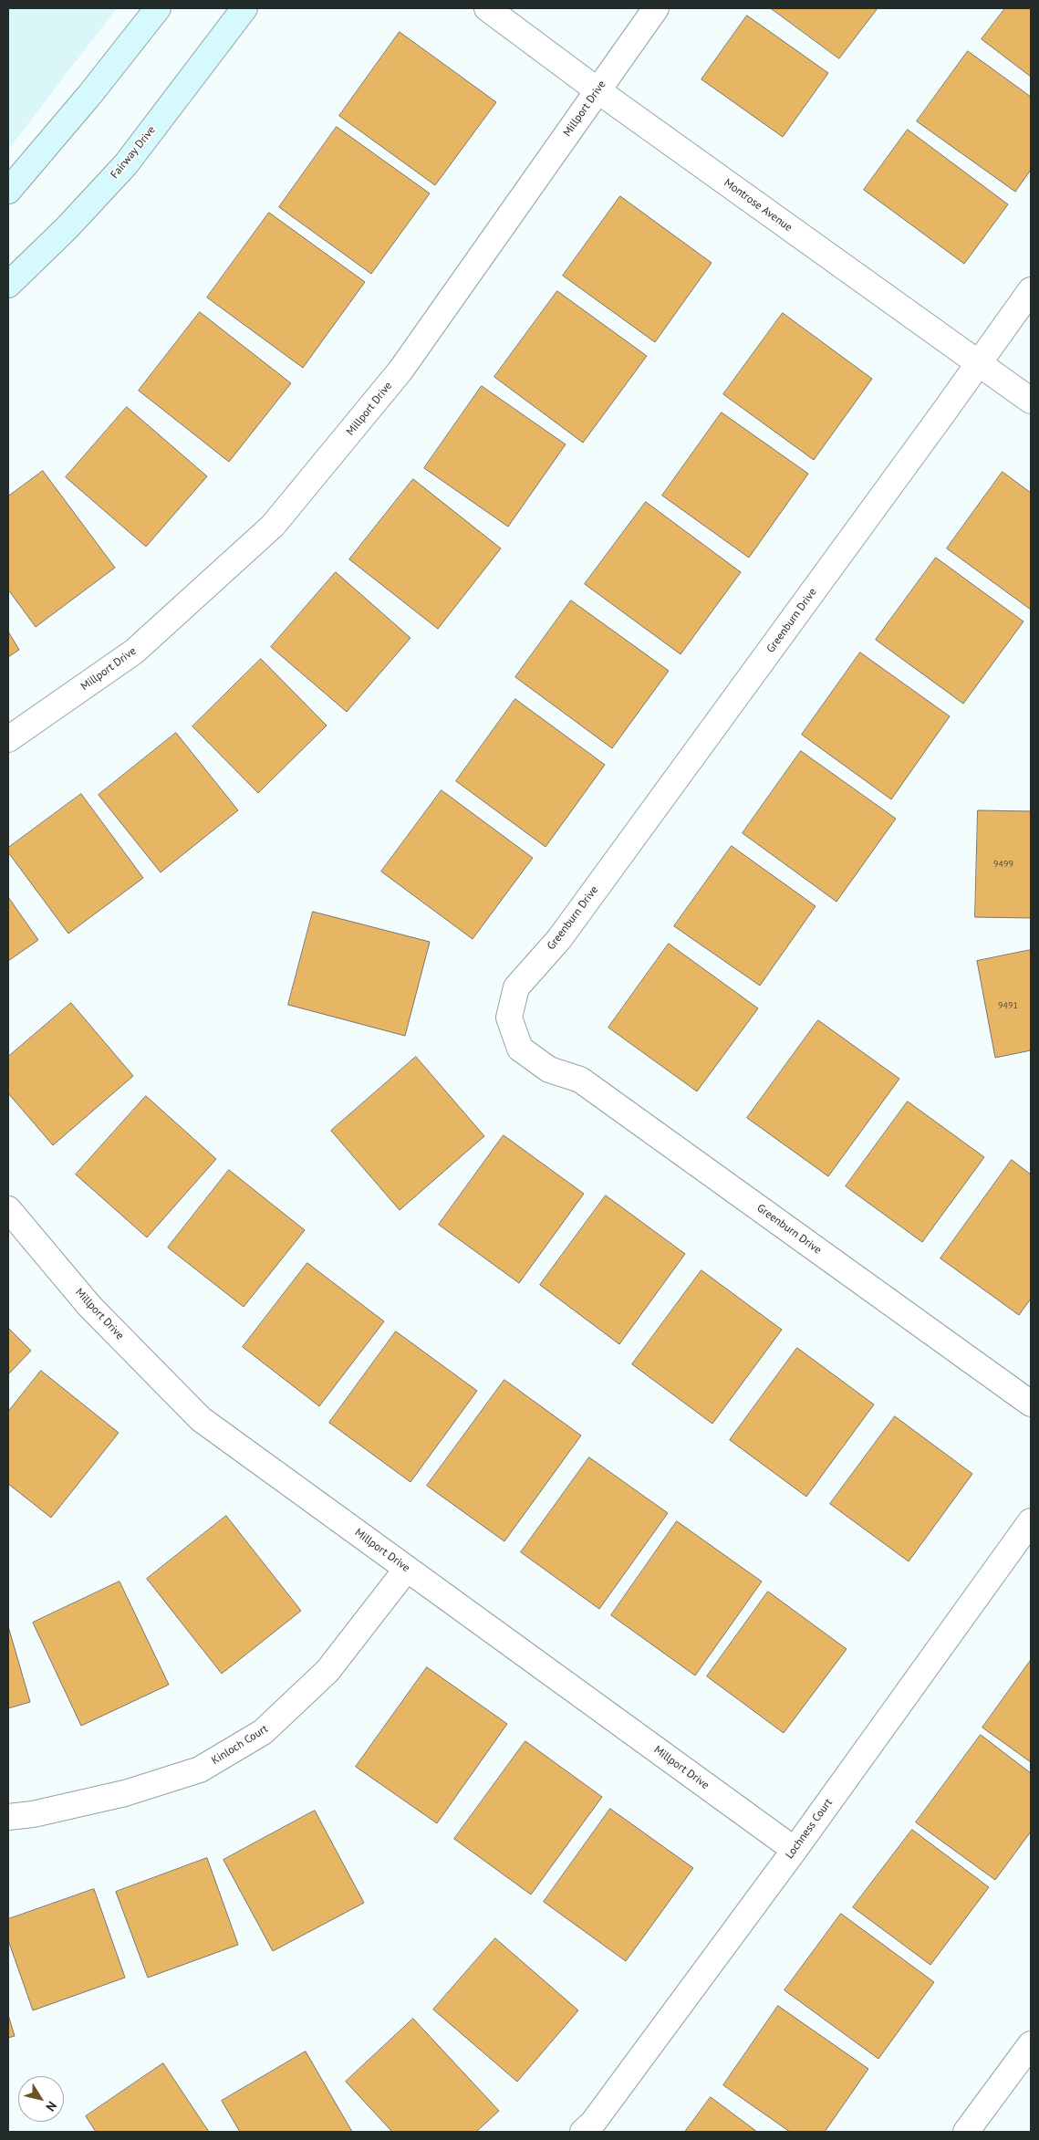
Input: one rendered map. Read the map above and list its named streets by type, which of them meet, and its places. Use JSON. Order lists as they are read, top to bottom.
{
  "streets": {
    "main road": ["Fairway Drive"],
    "street": [
      "Millport Drive",
      "Montrose Avenue",
      "Greenburn Drive",
      "Kinloch Court",
      "Lochness Court"
    ]
  },
  "crossings": [
    ["Millport Drive", "Montrose Avenue"],
    ["Millport Drive", "Kinloch Court"],
    ["Millport Drive", "Lochness Court"],
    ["Montrose Avenue", "Greenburn Drive"]
  ],
  "house_numbers": ["9499", "9491"],
  "north": "bottom right"
}
